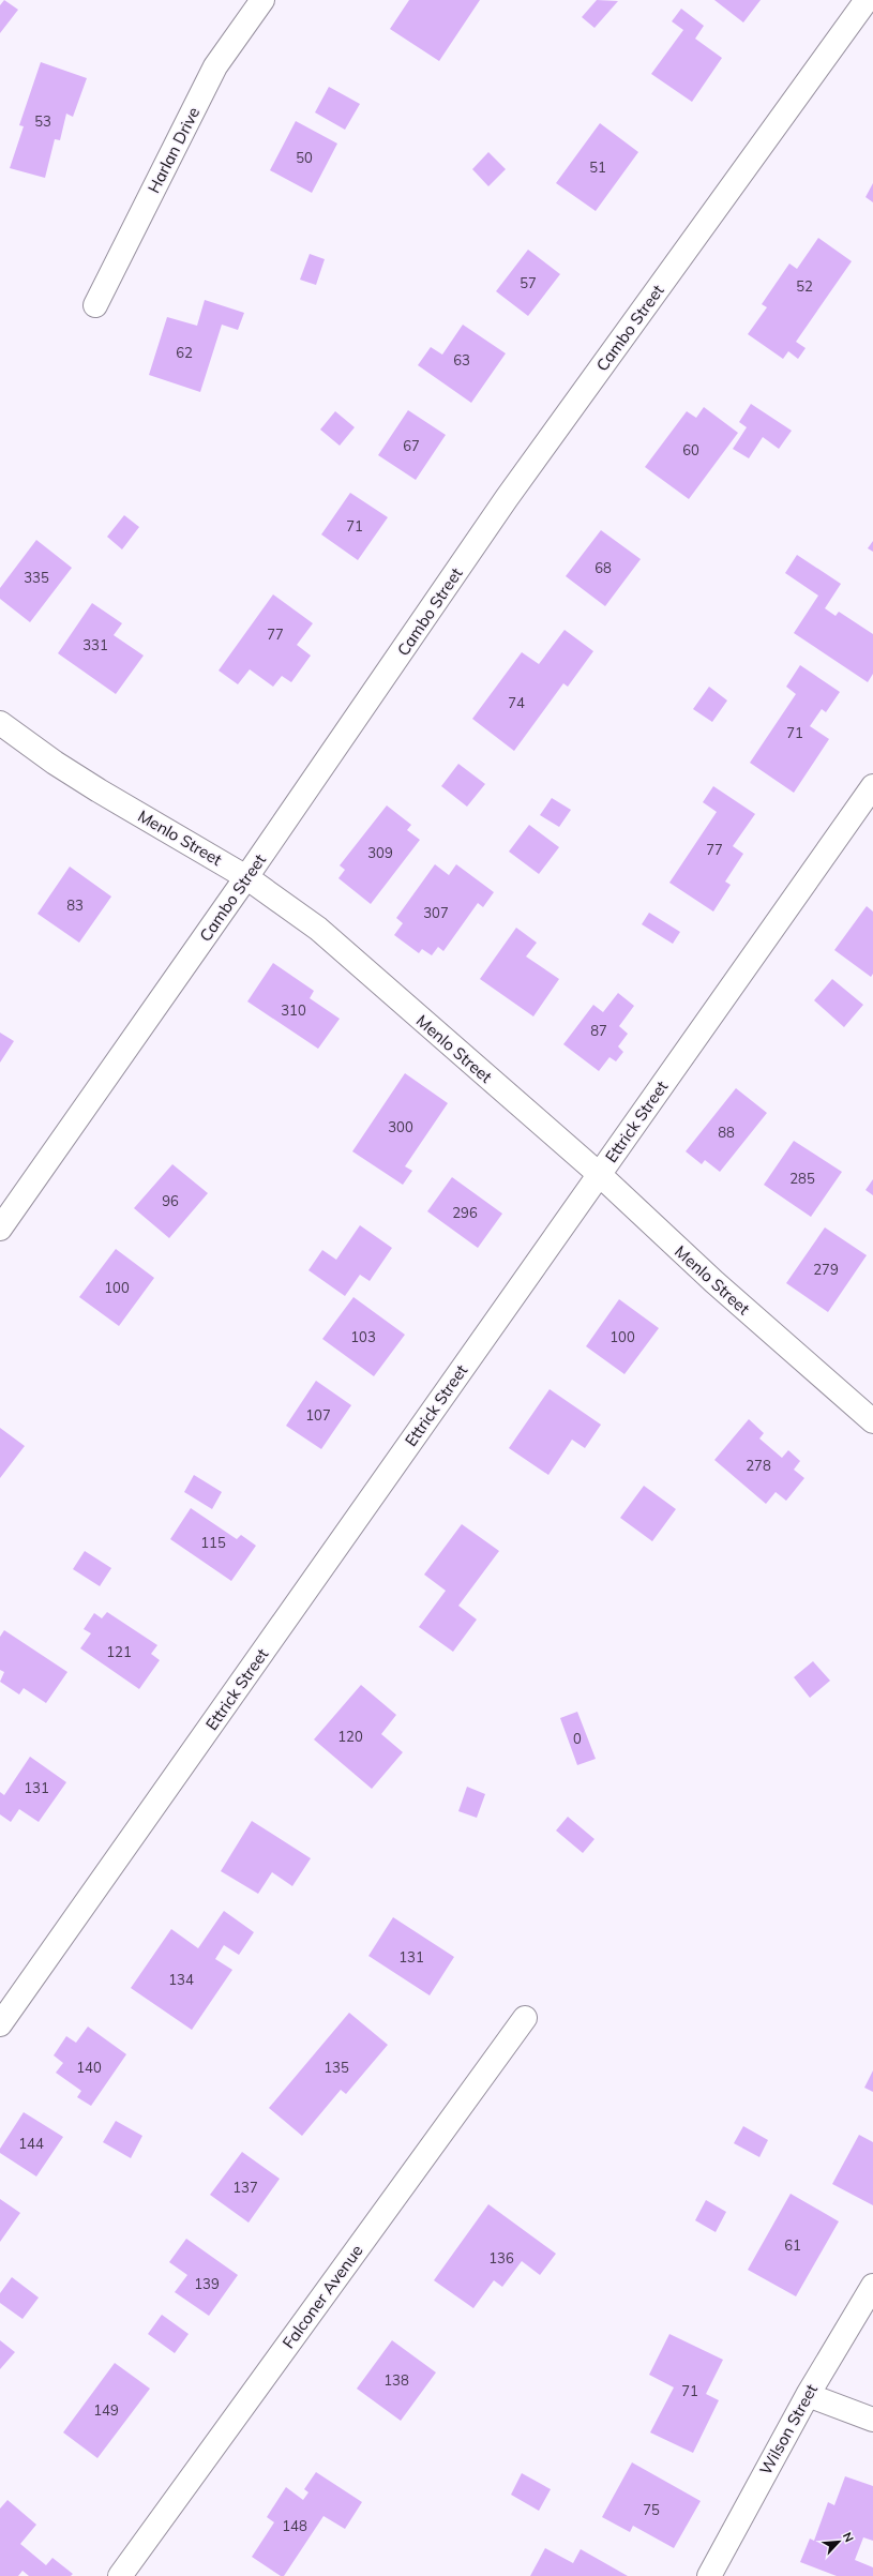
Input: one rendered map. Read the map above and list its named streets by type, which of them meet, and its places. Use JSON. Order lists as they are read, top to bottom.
{
  "streets": {
    "street": [
      "Harlan Drive",
      "Cambo Street",
      "Menlo Street",
      "Ettrick Street",
      "Falconer Avenue",
      "Wilson Street"
    ]
  },
  "crossings": [
    ["Cambo Street", "Menlo Street"],
    ["Menlo Street", "Ettrick Street"]
  ],
  "house_numbers": [
    "53",
    "50",
    "51",
    "57",
    "52",
    "62",
    "63",
    "67",
    "60",
    "71",
    "68",
    "335",
    "77",
    "331",
    "74",
    "71",
    "77",
    "309",
    "83",
    "307",
    "310",
    "87",
    "300",
    "88",
    "285",
    "96",
    "296",
    "279",
    "100",
    "103",
    "100",
    "107",
    "278",
    "115",
    "121",
    "120",
    "0",
    "131",
    "131",
    "134",
    "140",
    "135",
    "144",
    "137",
    "61",
    "136",
    "139",
    "138",
    "71",
    "149",
    "75",
    "148"
  ],
  "north": "top right"
}
